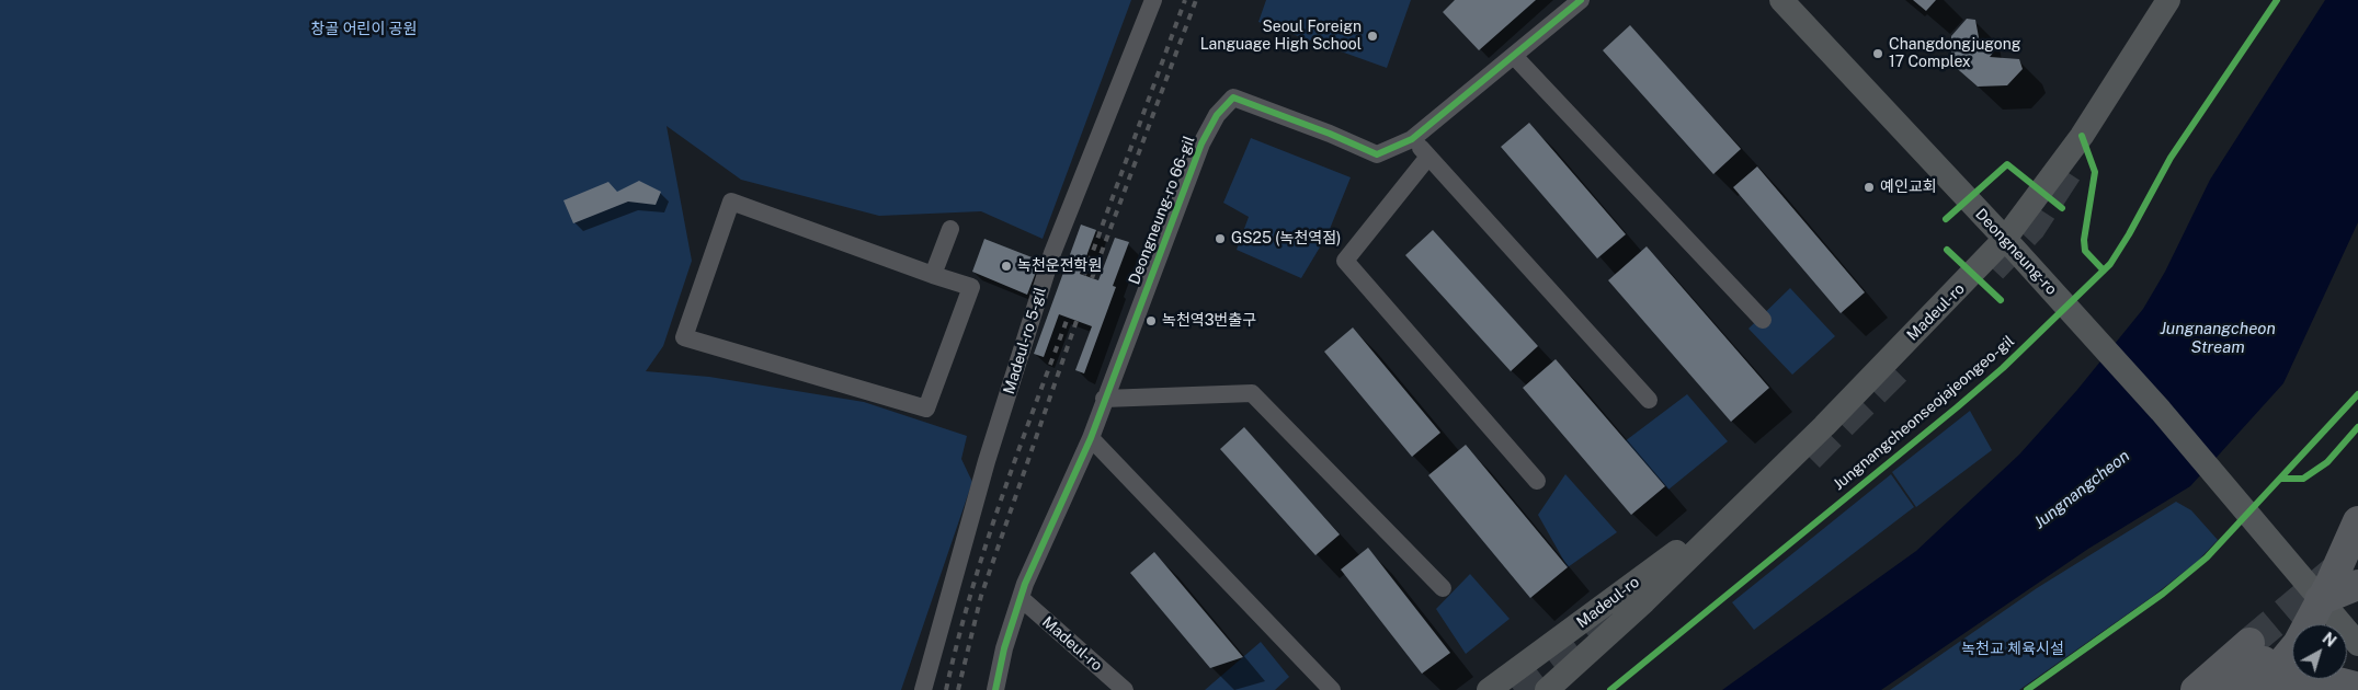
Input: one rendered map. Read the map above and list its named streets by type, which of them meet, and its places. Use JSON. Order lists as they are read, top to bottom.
{
  "streets": {
    "main road": ["Deongneung-ro", "Madeul-ro"],
    "street": ["Deongneung-ro 66-gil", "Madeul-ro 5-gil"],
    "cycle path": ["Jungnangcheonseojajeongeo-gil"]
  },
  "crossings": [
    ["Deongneung-ro 66-gil", "Madeul-ro"],
    ["Deongneung-ro", "Madeul-ro"]
  ],
  "water": ["Jungnangcheon Stream", "Jungnangcheon"],
  "parks": ["창골 어린이 공원", "녹천교 체육시설"],
  "places": [
    "Seoul Foreign Language High School",
    "Changdongjugong 17 Complex",
    "예인교회",
    "GS25 (녹천역점)",
    "녹천운전학원",
    "녹천역3번출구"
  ],
  "north": "top right"
}
